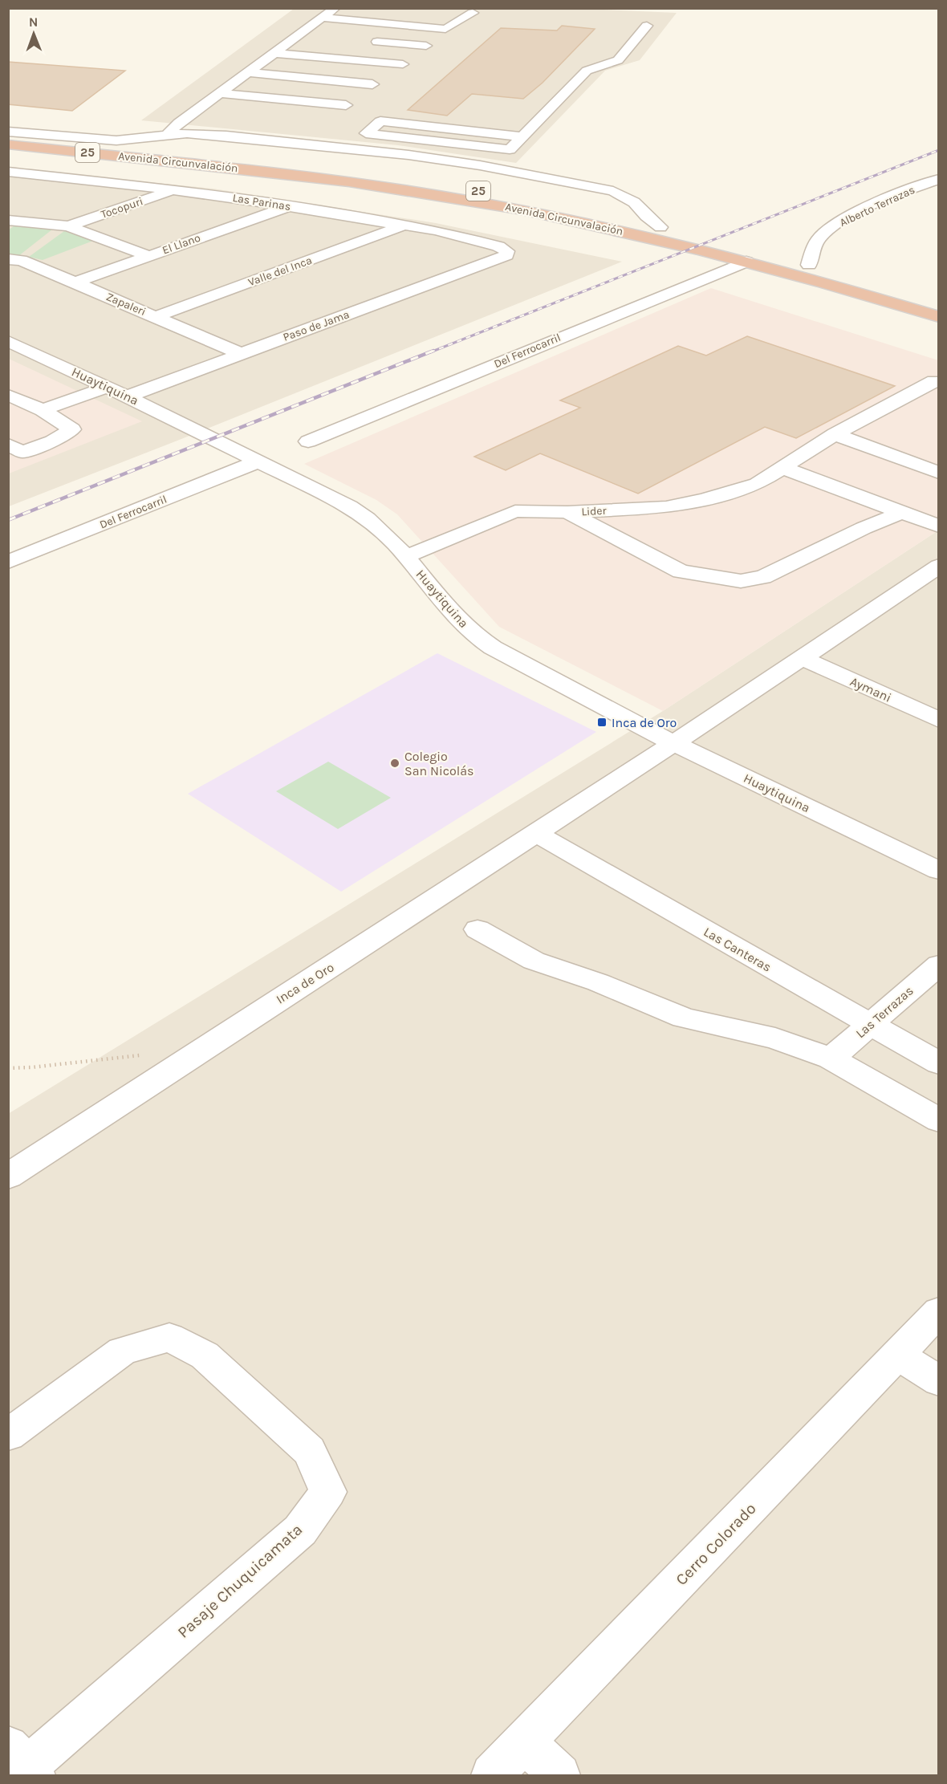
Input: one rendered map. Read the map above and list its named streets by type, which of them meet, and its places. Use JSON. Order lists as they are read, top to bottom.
{
  "streets": {
    "highway": ["25", "Avenida Circunvalación"],
    "street": [
      "Las Parinas",
      "Alberto Terrazas",
      "Tocopuri",
      "El Llano",
      "Valle del Inca",
      "Zapaleri",
      "Paso de Jama",
      "Del Ferrocarril",
      "Huaytiquina",
      "Lider",
      "Aymani",
      "Las Canteras",
      "Inca de Oro",
      "Las Terrazas",
      "Cerro Colorado",
      "Pasaje Chuquicamata"
    ]
  },
  "crossings": [
    ["Avenida Circunvalación", "Alberto Terrazas"],
    ["Avenida Circunvalación", "Del Ferrocarril"],
    ["Las Parinas", "Tocopuri"],
    ["Las Parinas", "El Llano"],
    ["Las Parinas", "Valle del Inca"],
    ["Las Parinas", "Paso de Jama"],
    ["El Llano", "Zapaleri"],
    ["Valle del Inca", "Zapaleri"],
    ["Zapaleri", "Paso de Jama"],
    ["Paso de Jama", "Huaytiquina"],
    ["Del Ferrocarril", "Huaytiquina"],
    ["Huaytiquina", "Lider"],
    ["Huaytiquina", "Inca de Oro"],
    ["Aymani", "Inca de Oro"],
    ["Las Canteras", "Inca de Oro"],
    ["Las Canteras", "Las Terrazas"]
  ],
  "places": {
    "transit": ["Inca de Oro"],
    "other": ["Colegio San Nicolás"]
  },
  "north": "top"
}
